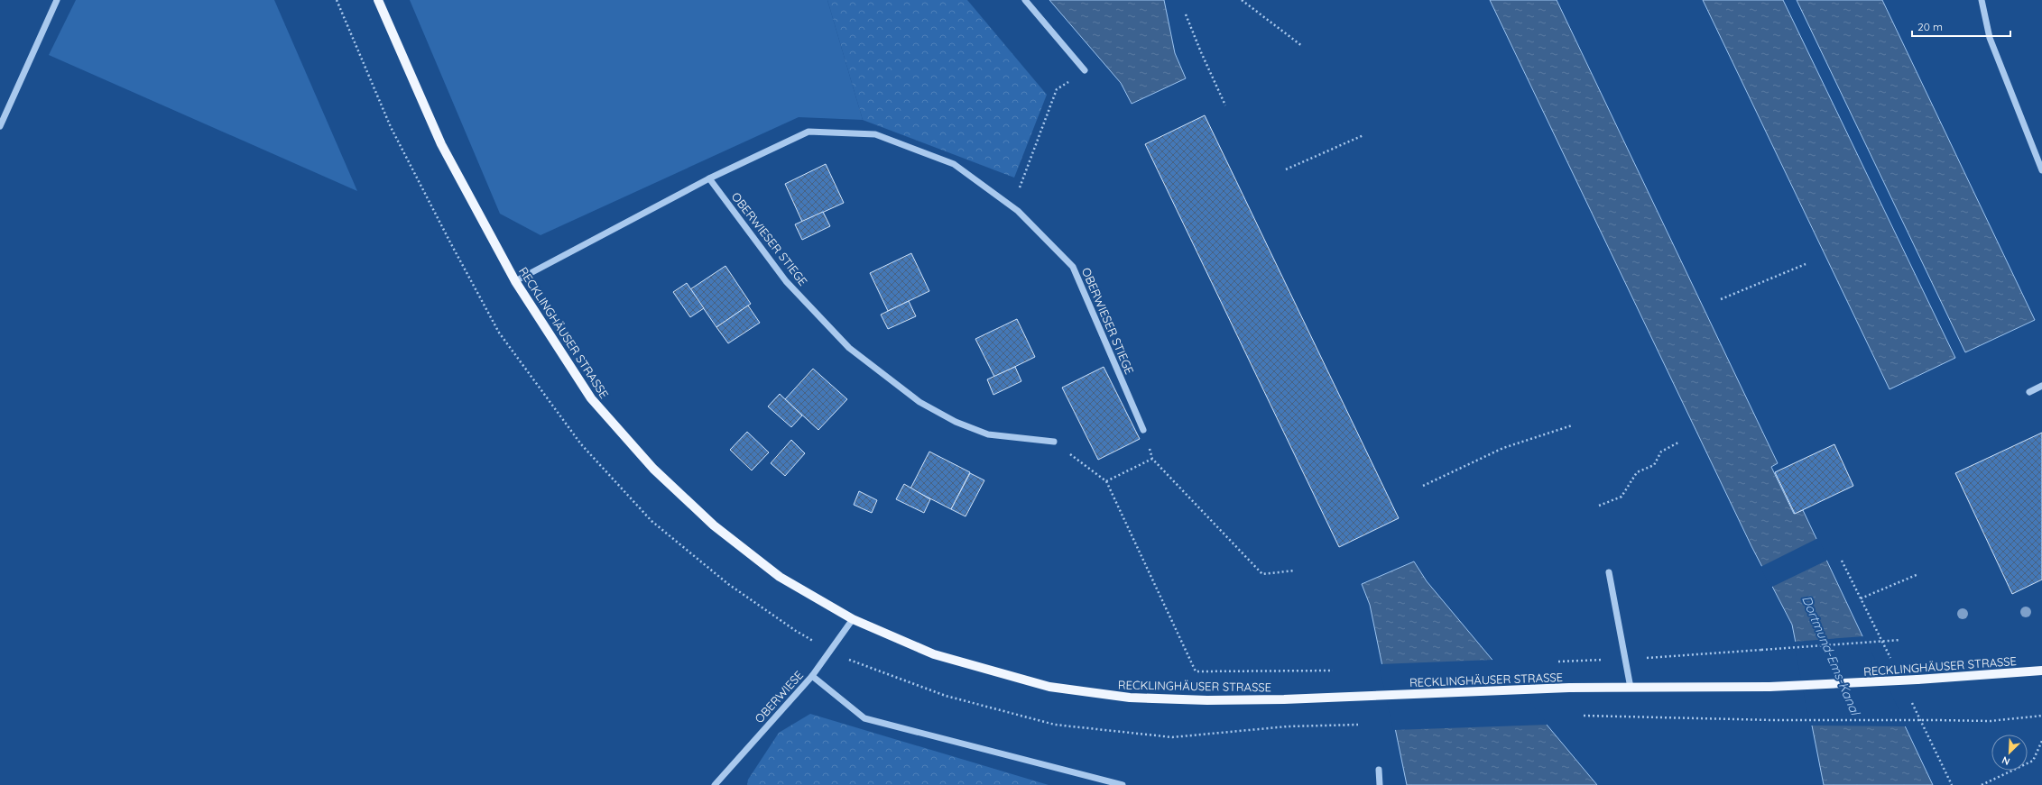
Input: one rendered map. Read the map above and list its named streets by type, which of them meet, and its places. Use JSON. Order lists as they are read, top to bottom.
{
  "streets": {
    "main road": ["RECKLINGHÄUSER STRASSE"],
    "lane": ["OBERWIESER STIEGE", "OBERWIESE"]
  },
  "crossings": [
    ["OBERWIESER STIEGE", "RECKLINGHÄUSER STRASSE"],
    ["RECKLINGHÄUSER STRASSE", "OBERWIESE"]
  ],
  "water": ["Dortmund-Ems-Kanal"],
  "scale_bar": "20 m",
  "north": "bottom left"
}
